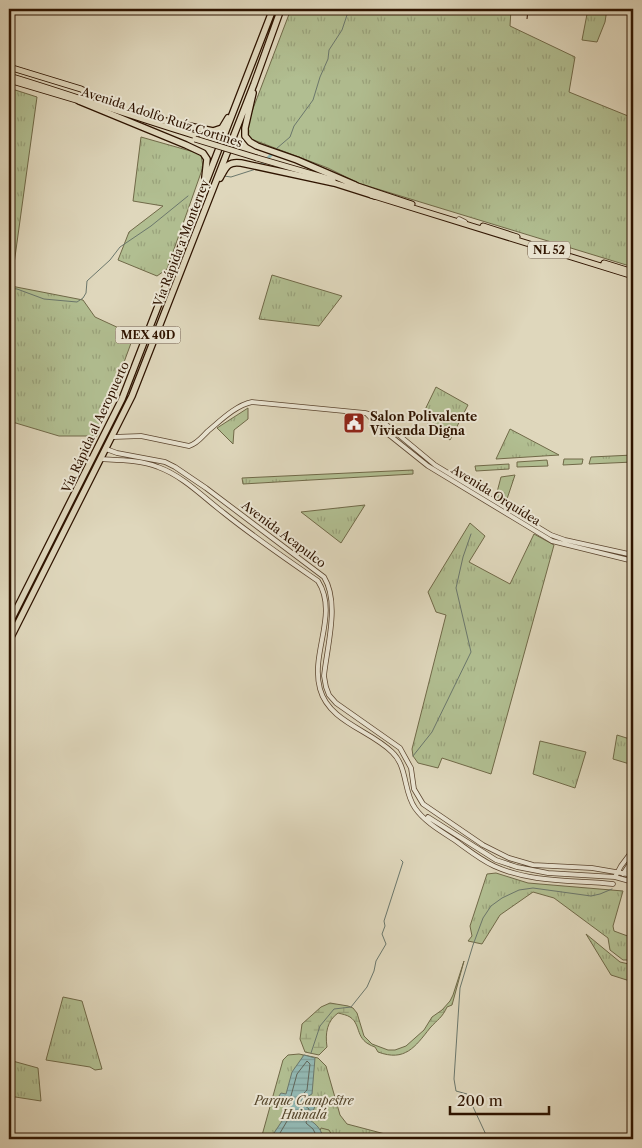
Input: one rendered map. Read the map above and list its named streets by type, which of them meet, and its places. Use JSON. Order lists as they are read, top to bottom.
{
  "streets": {
    "highway": ["Vía Rápida a Monterrey", "MEX 40D", "Vía Rápida al Aeropuerto"],
    "main road": ["Avenida Adolfo Ruíz Cortines", "NL 52"],
    "street": ["Avenida Orquídea", "Avenida Acapulco"]
  },
  "crossings": [
    ["Vía Rápida a Monterrey", "Avenida Orquídea"],
    ["Vía Rápida a Monterrey", "Avenida Acapulco"]
  ],
  "parks": ["Parque Campestre Huinalá"],
  "places": {
    "public building": ["Salon Polivalente Vivienda Digna"]
  },
  "scale_bar": "200 m"
}
